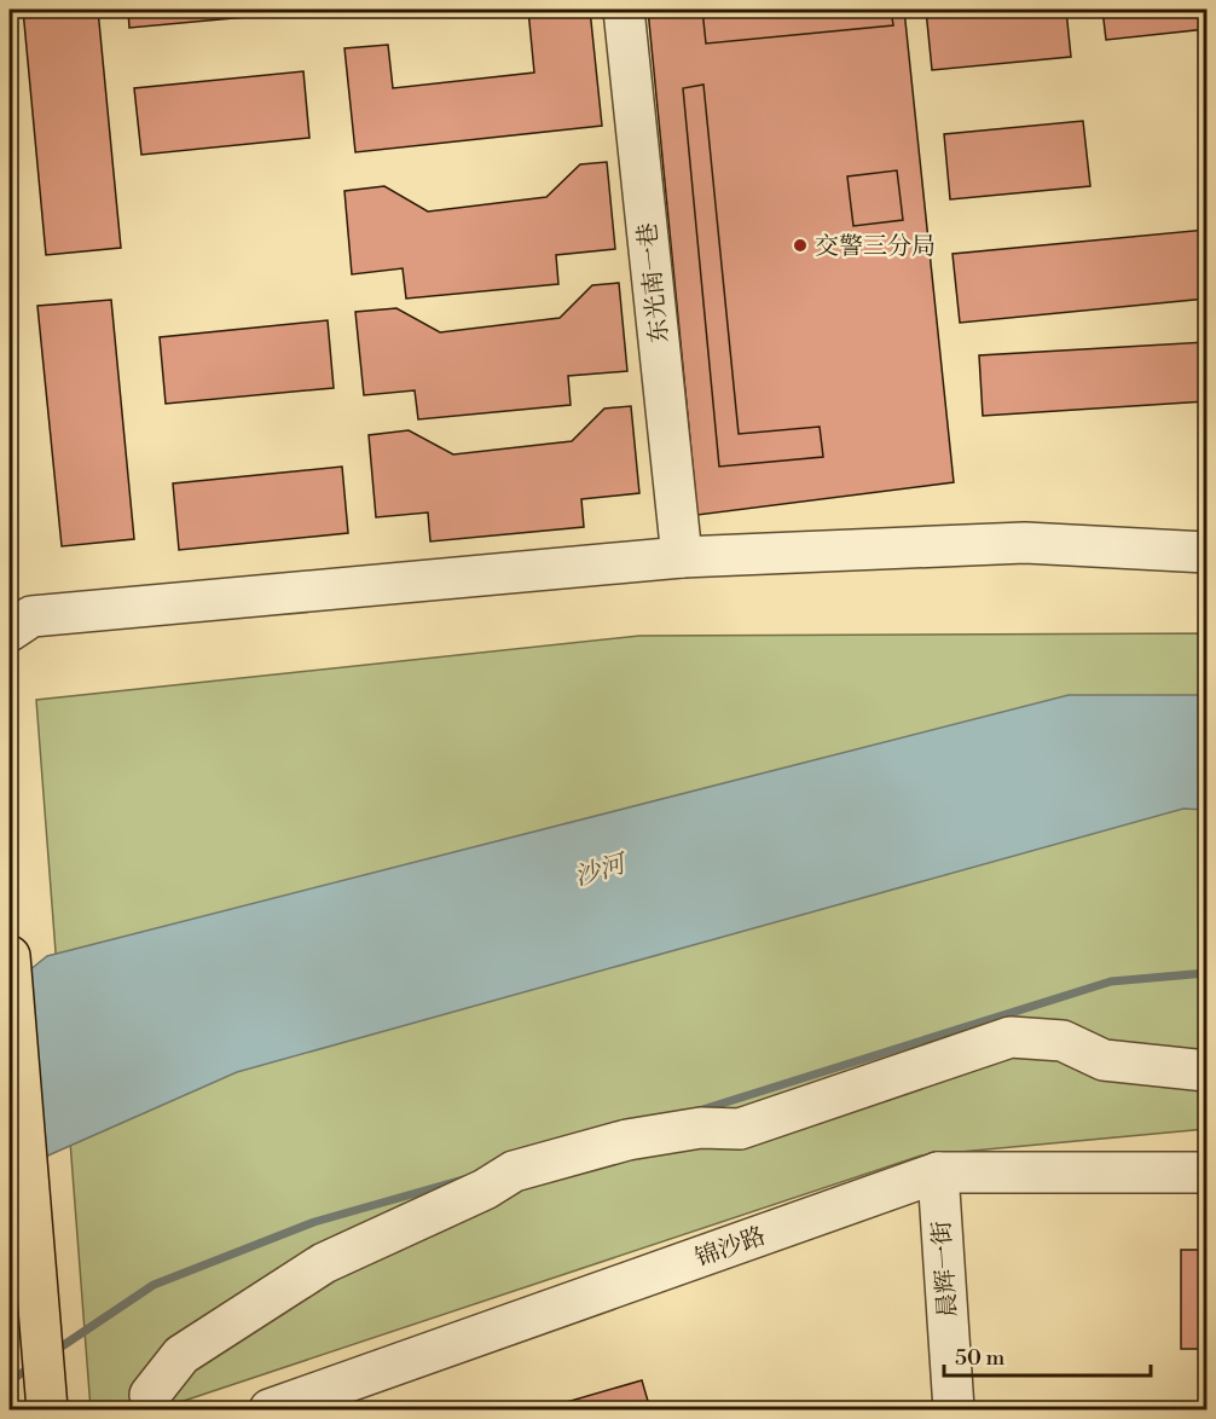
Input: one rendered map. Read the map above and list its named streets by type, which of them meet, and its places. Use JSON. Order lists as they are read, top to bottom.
{
  "streets": {
    "street": ["东光南一巷", "锦沙路", "晨辉一街"]
  },
  "crossings": [
    ["锦沙路", "晨辉一街"]
  ],
  "water": ["沙河"],
  "places": ["交警三分局"],
  "scale_bar": "50 m"
}
